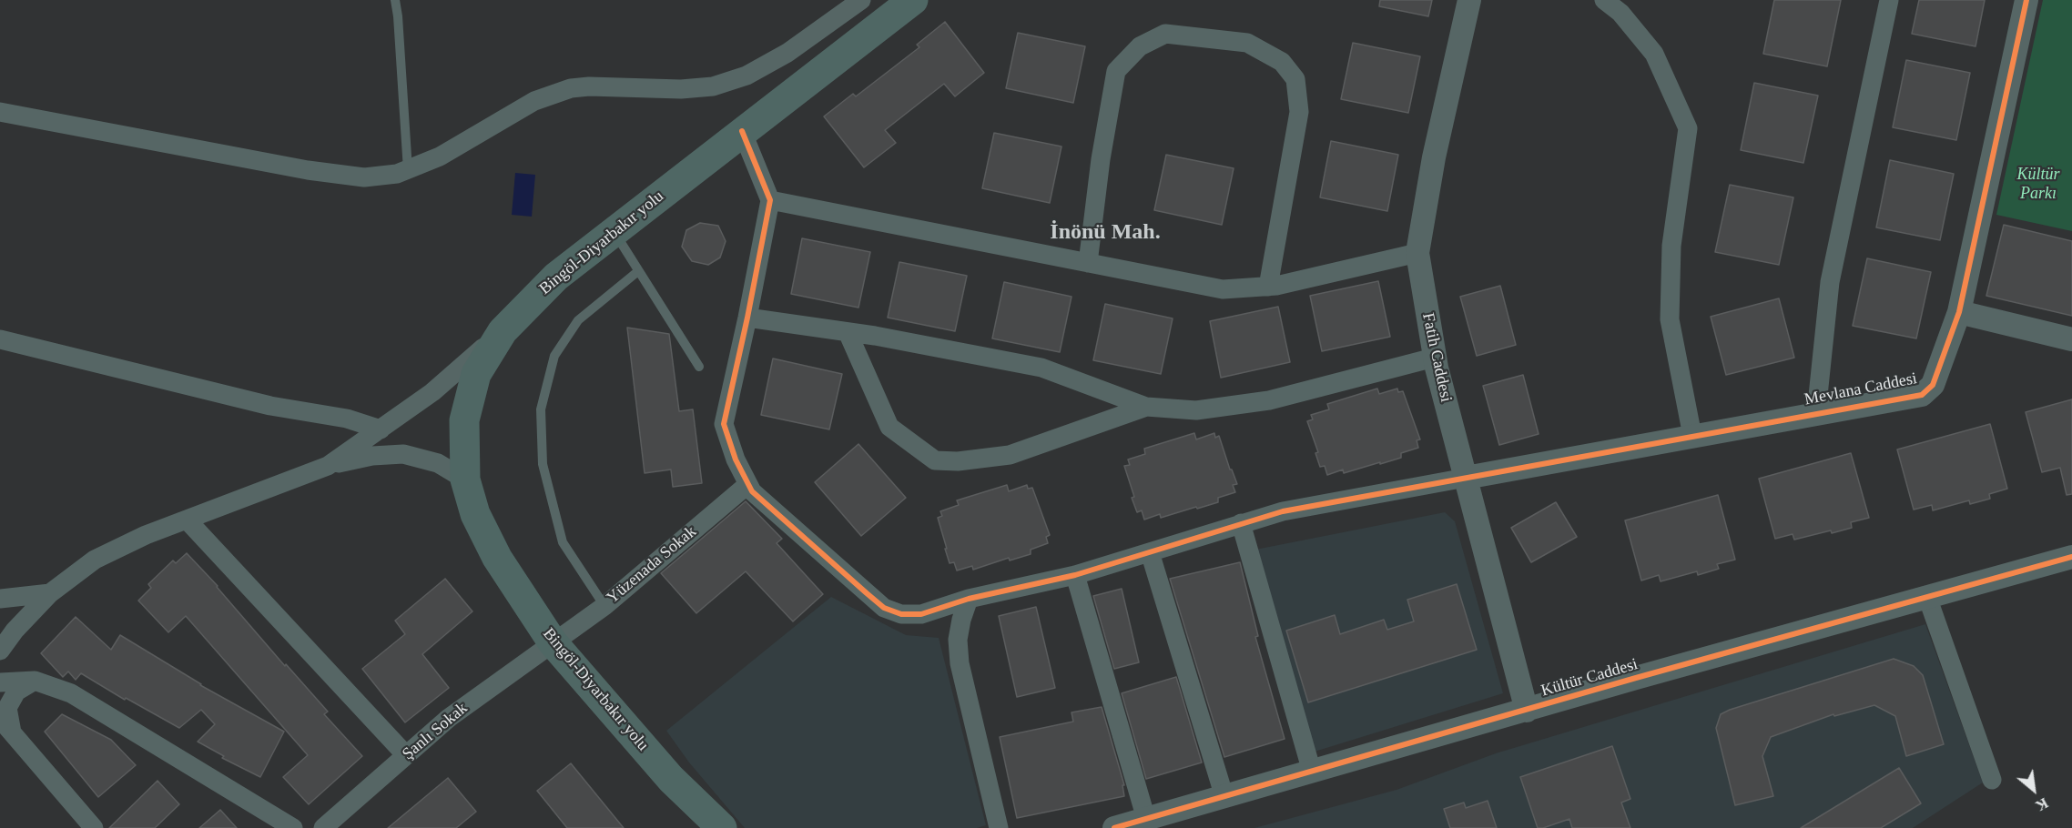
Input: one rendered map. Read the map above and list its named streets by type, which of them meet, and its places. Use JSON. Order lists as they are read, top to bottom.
{
  "streets": {
    "main road": ["Bingöl-Diyarbakır yolu"],
    "street": [
      "Fatih Caddesi",
      "Mevlana Caddesi",
      "Yüzenada Sokak",
      "Kültür Caddesi",
      "Şanlı Sokak"
    ]
  },
  "crossings": [
    ["Bingöl-Diyarbakır yolu", "Yüzenada Sokak"],
    ["Bingöl-Diyarbakır yolu", "Şanlı Sokak"],
    ["Fatih Caddesi", "Mevlana Caddesi"],
    ["Fatih Caddesi", "Kültür Caddesi"],
    ["Yüzenada Sokak", "Şanlı Sokak"]
  ],
  "districts": ["İnönü Mah."],
  "parks": ["Kültür Parkı"],
  "north": "bottom right"
}
